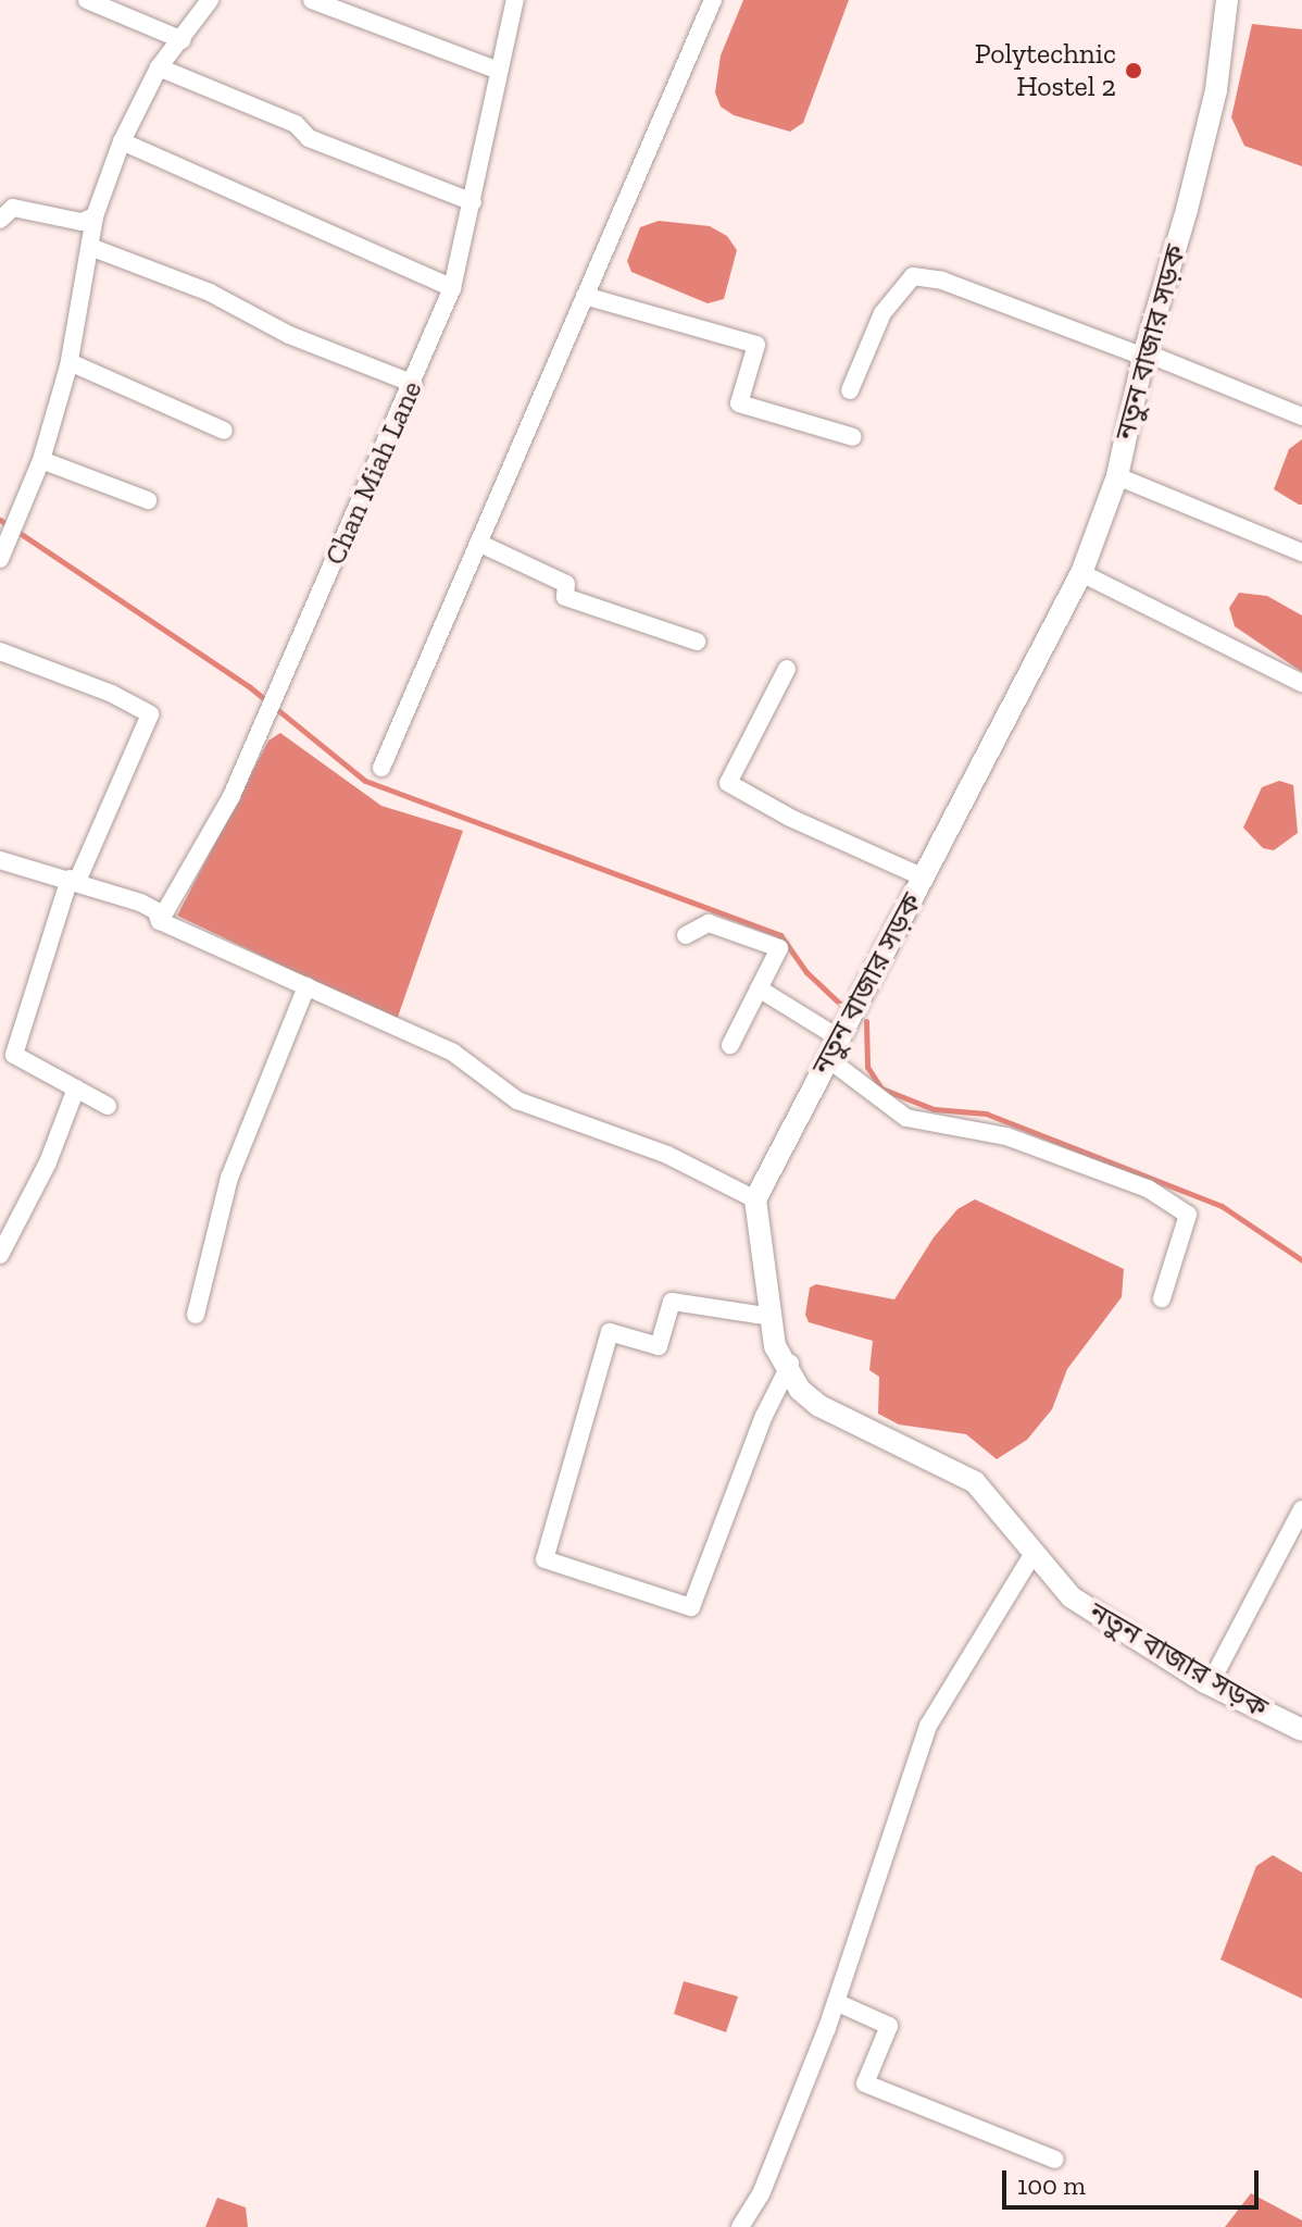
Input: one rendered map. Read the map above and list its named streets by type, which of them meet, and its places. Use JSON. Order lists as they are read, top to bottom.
{
  "streets": {
    "street": ["নতুন বাজার সড়ক", "Chan Miah Lane"]
  },
  "places": ["Polytechnic Hostel 2"],
  "scale_bar": "100 m"
}
